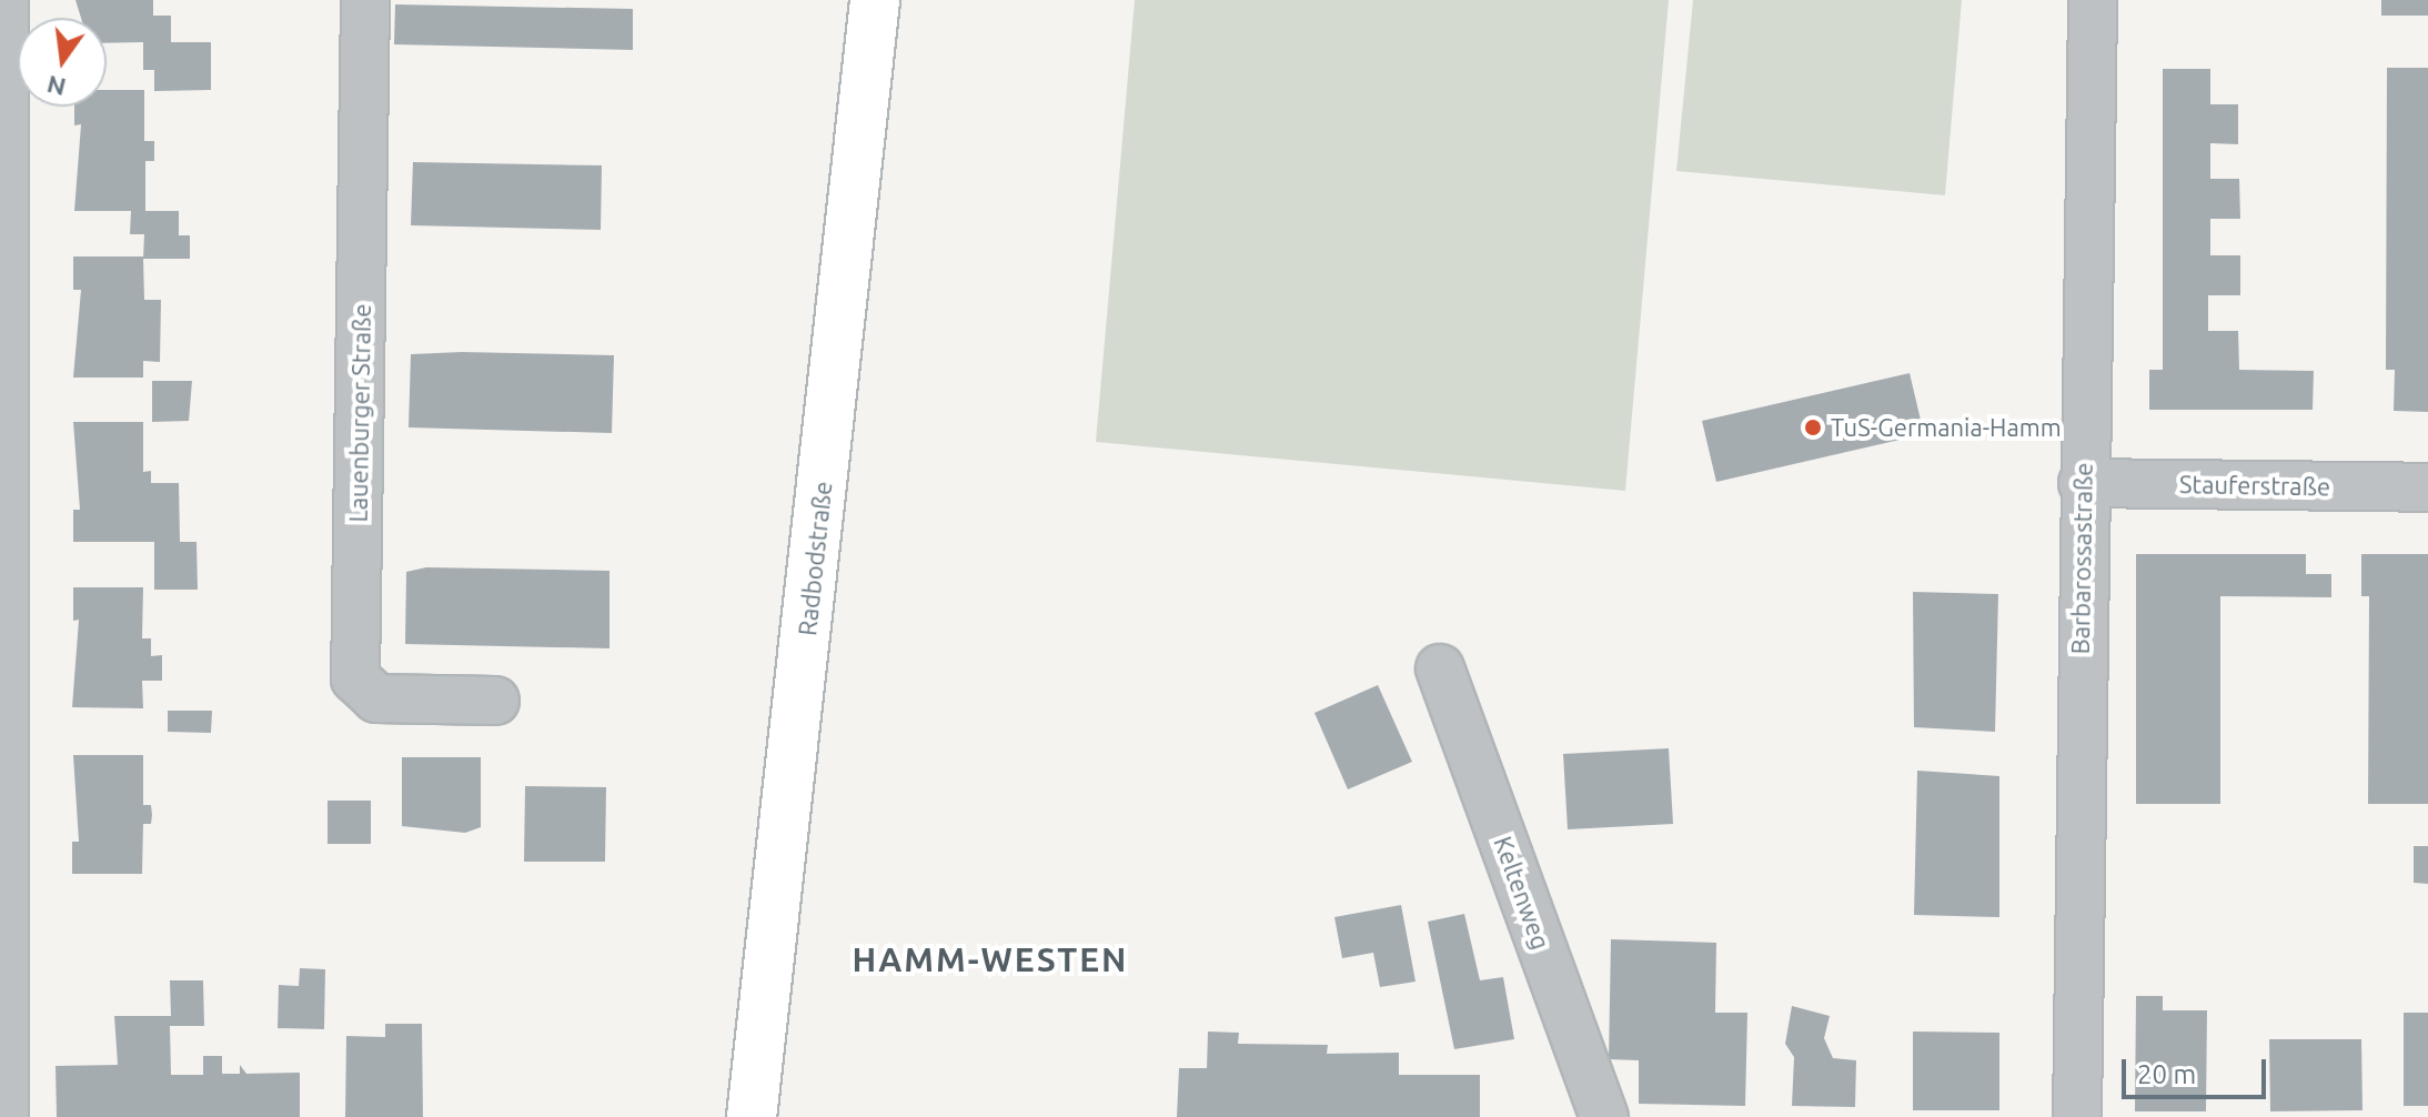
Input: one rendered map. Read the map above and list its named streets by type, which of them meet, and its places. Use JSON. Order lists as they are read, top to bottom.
{
  "streets": {
    "main road": ["Radbodstraße"],
    "street": [
      "Lauenburger Straße",
      "Stauferstraße",
      "Barbarossastraße",
      "Keltenweg"
    ]
  },
  "crossings": [
    ["Stauferstraße", "Barbarossastraße"]
  ],
  "districts": ["HAMM-WESTEN"],
  "places": ["TuS-Germania-Hamm"],
  "scale_bar": "20 m",
  "north": "bottom"
}
